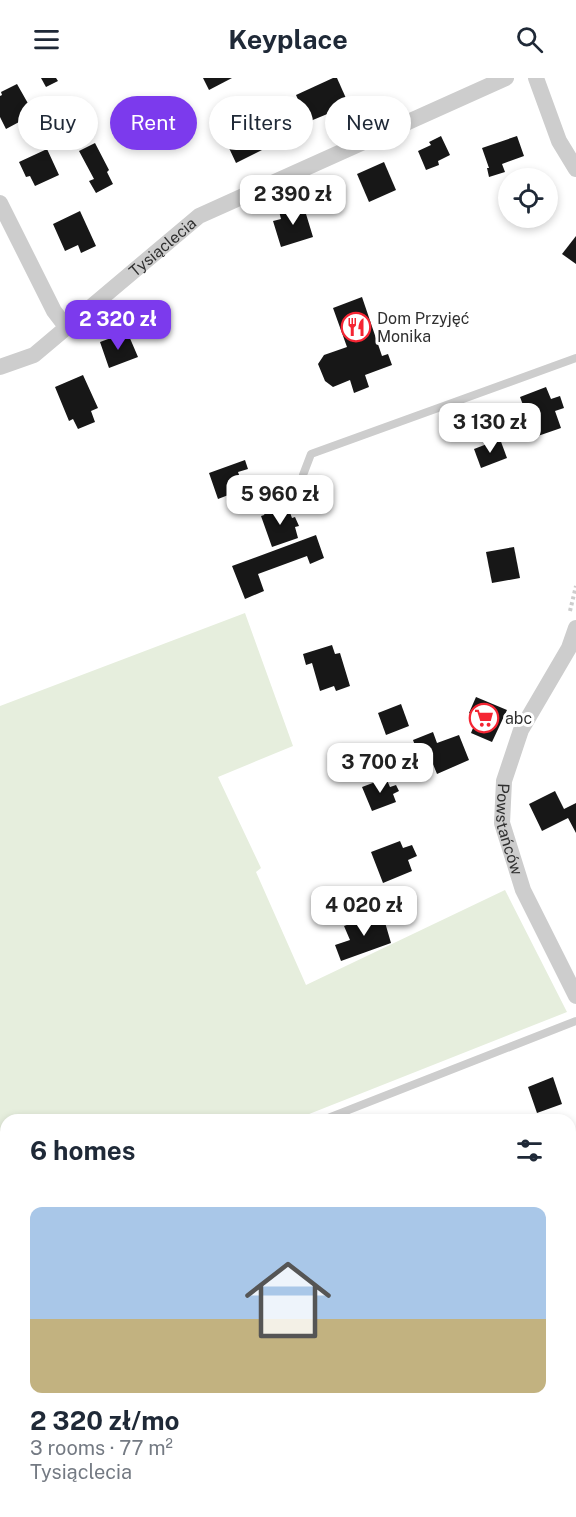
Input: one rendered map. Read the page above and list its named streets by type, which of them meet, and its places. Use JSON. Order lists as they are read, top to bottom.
{
  "streets": {
    "street": ["Tysiąclecia", "Powstańców"]
  },
  "places": {
    "restaurant": ["Dom Przyjęć Monika"],
    "supermarket": ["abc"]
  },
  "page": {
    "header": "Keyplace",
    "chip": [
      "Buy",
      "Rent",
      "Filters",
      "New"
    ],
    "price": [
      "2 390 zł",
      "2 320 zł",
      "3 130 zł",
      "5 960 zł",
      "3 700 zł",
      "4 020 zł"
    ],
    "heading": "6 homes",
    "list": [
      {
        "name": "2 320 zł/mo",
        "note": "3 rooms · 77 m² · Tysiąclecia"
      }
    ]
  }
}
